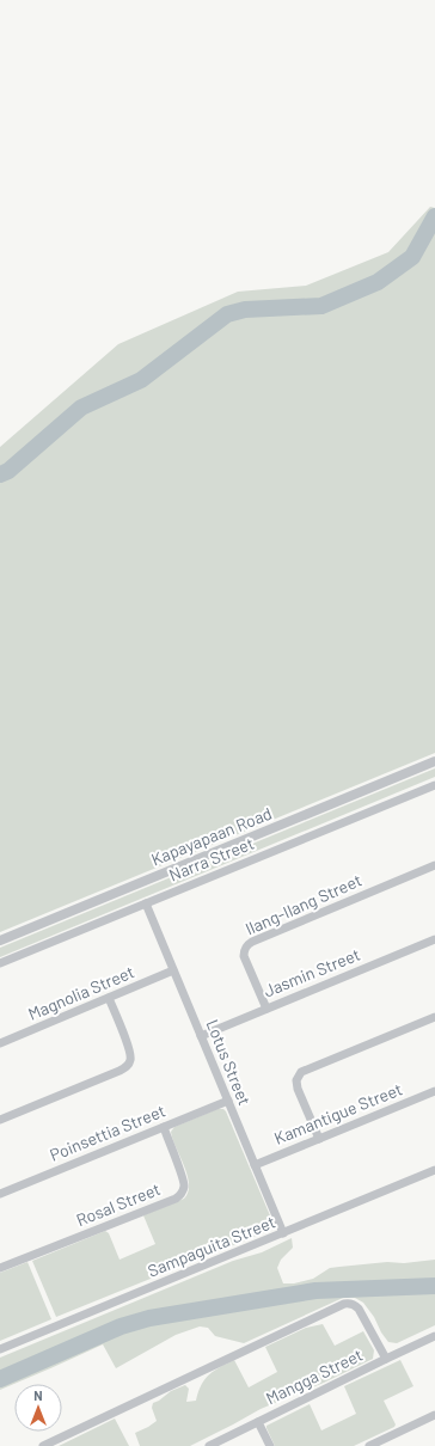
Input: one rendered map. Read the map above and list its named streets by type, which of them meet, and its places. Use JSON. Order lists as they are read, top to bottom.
{
  "streets": {
    "street": [
      "Kapayapaan Road",
      "Narra Street",
      "Ilang-Ilang Street",
      "Jasmin Street",
      "Magnolia Street",
      "Lotus Street",
      "Kamantigue Street",
      "Poinsettia Street",
      "Rosal Street",
      "Sampaguita Street",
      "Mangga Street"
    ]
  },
  "crossings": [
    ["Narra Street", "Lotus Street"],
    ["Ilang-Ilang Street", "Jasmin Street"],
    ["Jasmin Street", "Lotus Street"],
    ["Magnolia Street", "Lotus Street"],
    ["Lotus Street", "Kamantigue Street"],
    ["Lotus Street", "Poinsettia Street"],
    ["Lotus Street", "Sampaguita Street"],
    ["Poinsettia Street", "Rosal Street"]
  ],
  "north": "top"
}
